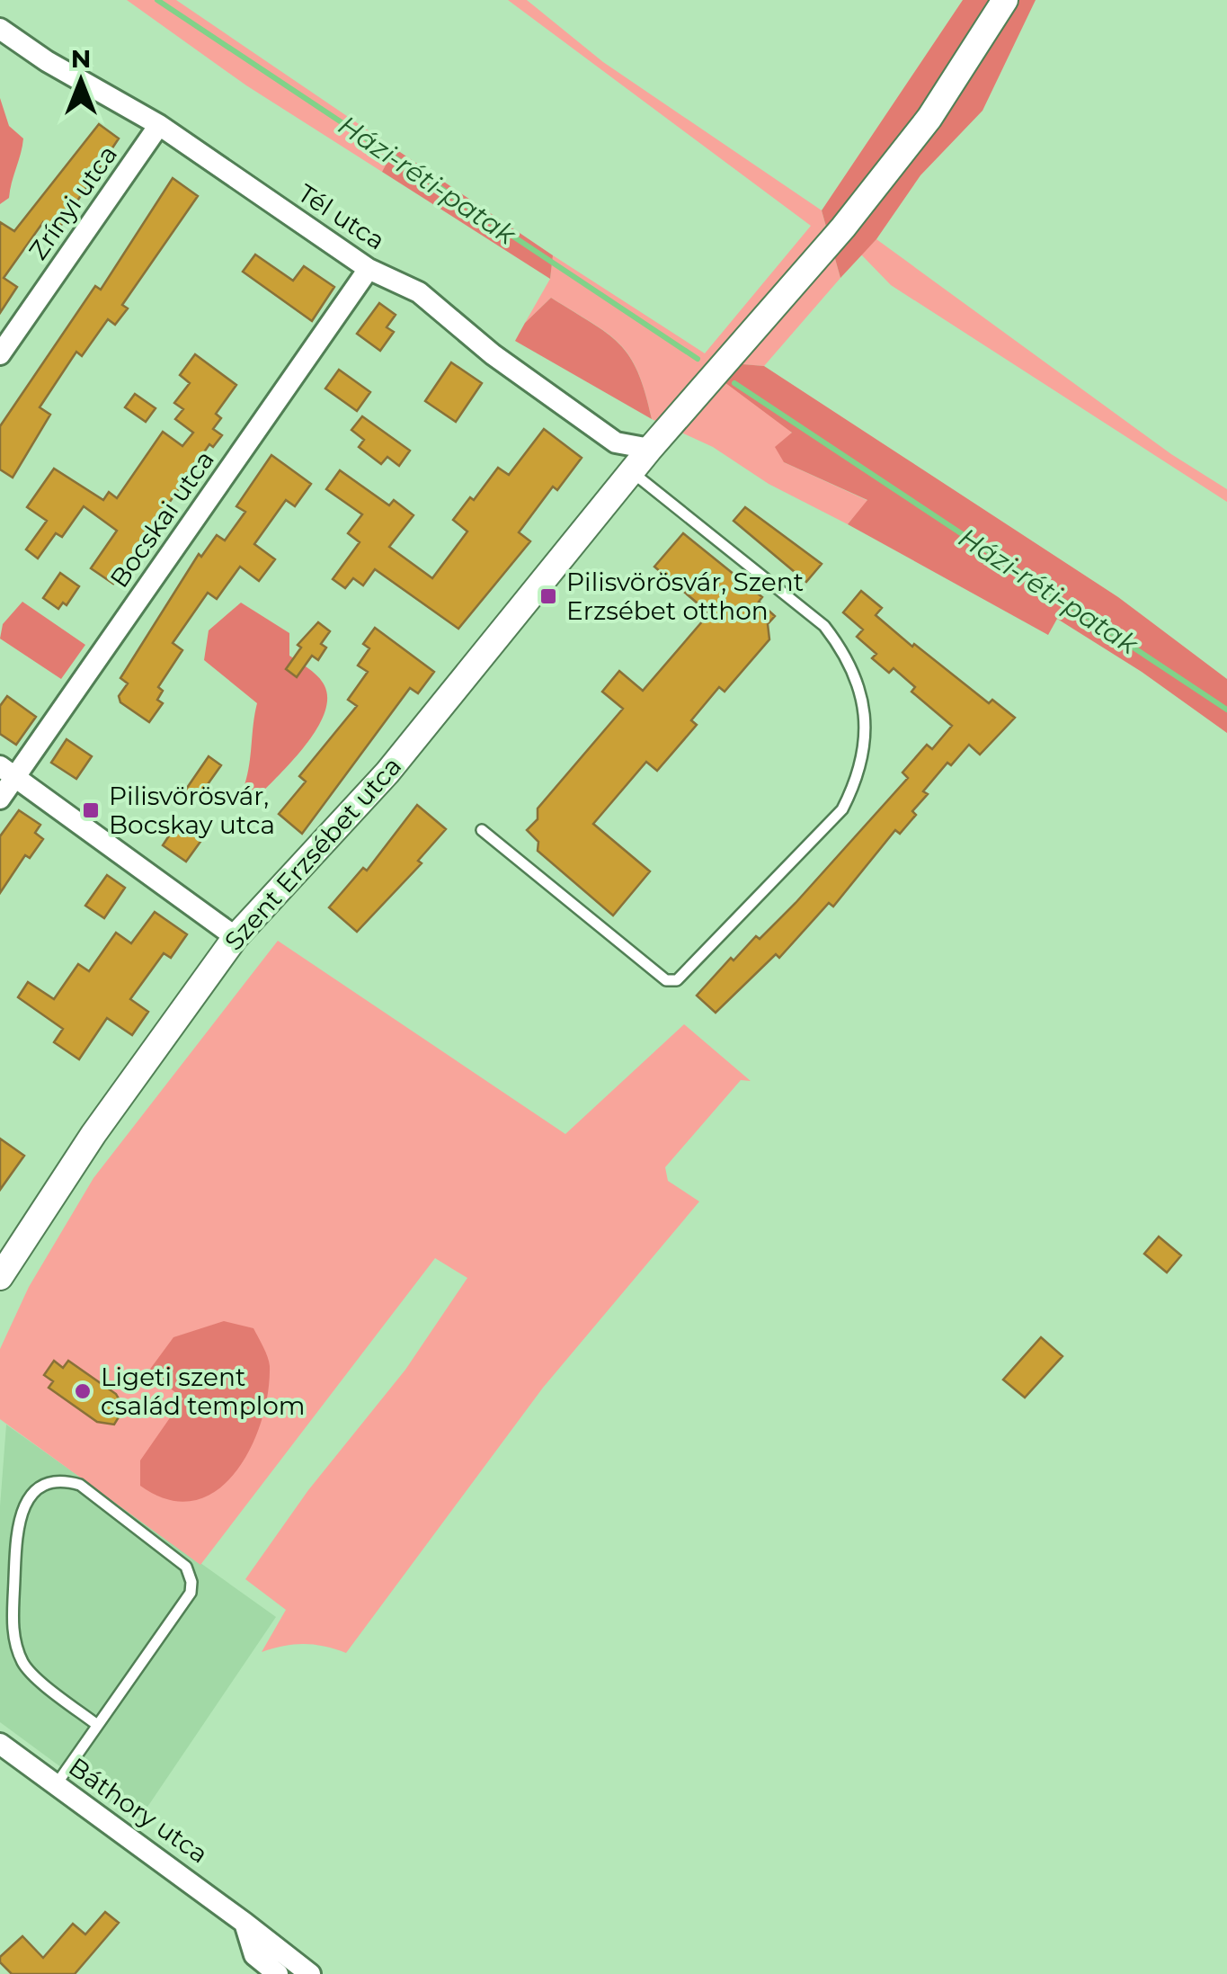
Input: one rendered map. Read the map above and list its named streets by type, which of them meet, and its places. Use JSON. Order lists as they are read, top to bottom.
{
  "streets": {
    "street": [
      "Zrínyi utca",
      "Tél utca",
      "Bocskai utca",
      "Szent Erzsébet utca",
      "Báthory utca"
    ]
  },
  "crossings": [
    ["Zrínyi utca", "Tél utca"],
    ["Tél utca", "Bocskai utca"],
    ["Tél utca", "Szent Erzsébet utca"]
  ],
  "water": ["Házi-réti-patak"],
  "places": {
    "transit": ["Pilisvörösvár, Szent Erzsébet otthon", "Pilisvörösvár, Bocskay utca"],
    "other": ["Ligeti szent család templom"]
  },
  "north": "top"
}
